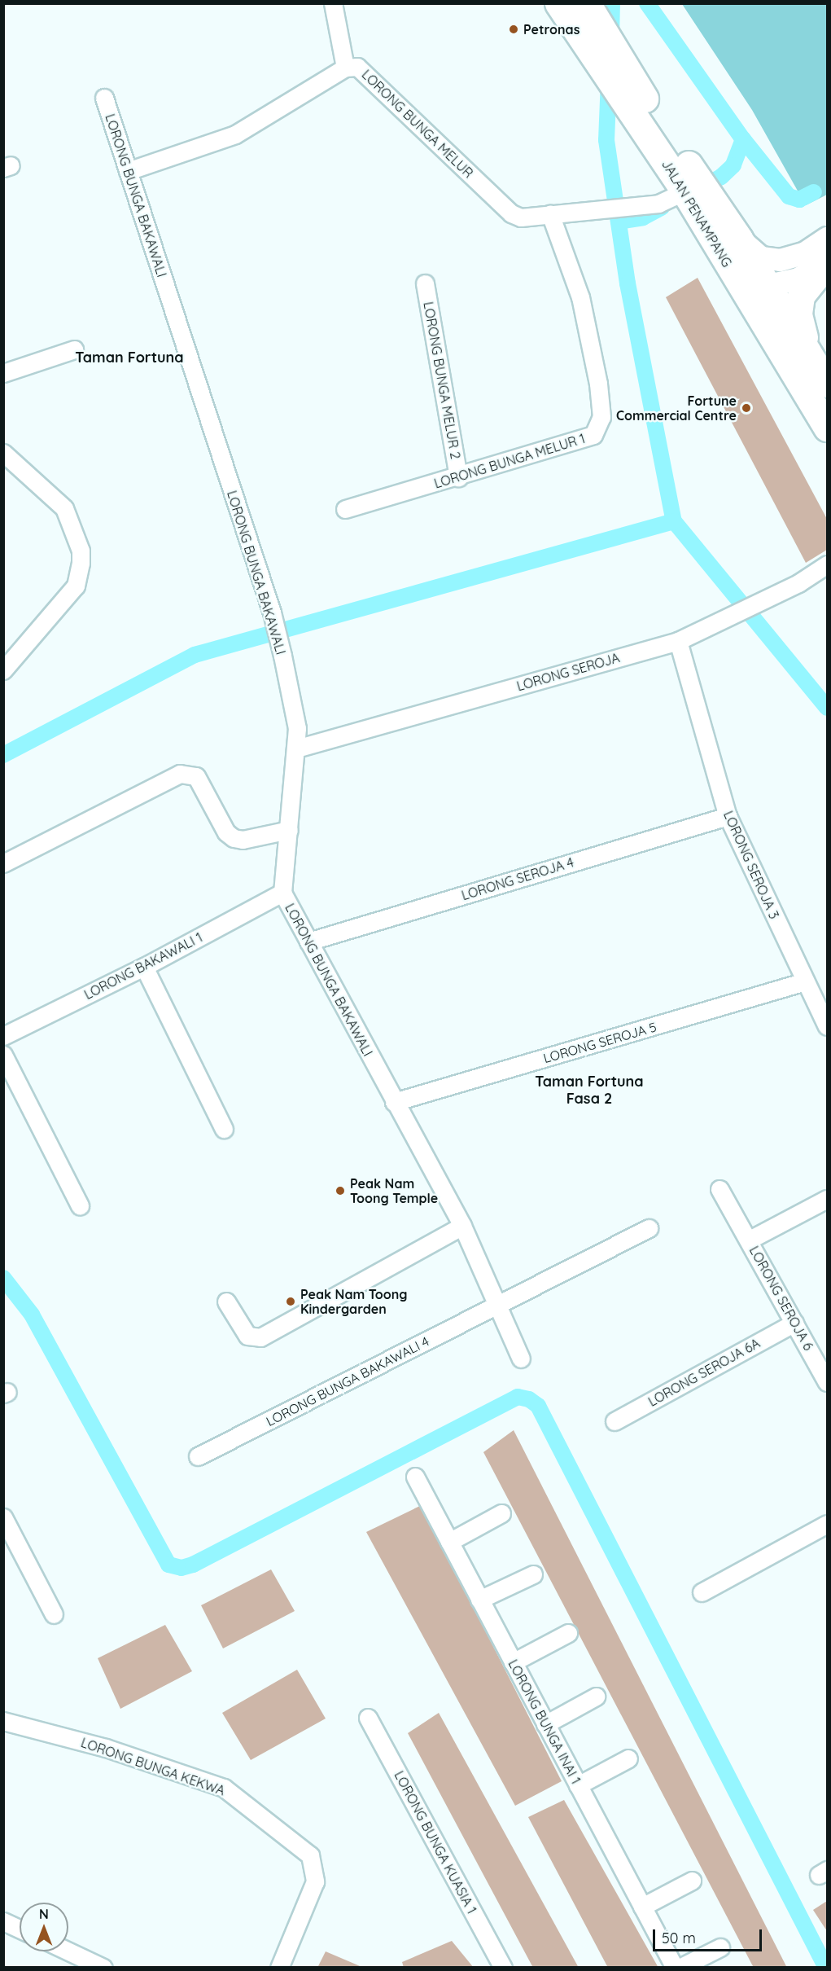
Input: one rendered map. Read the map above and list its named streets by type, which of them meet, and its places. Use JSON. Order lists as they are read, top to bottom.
{
  "streets": {
    "main road": ["JALAN PENAMPANG"],
    "street": [
      "LORONG BUNGA MELUR",
      "LORONG BUNGA BAKAWALI",
      "LORONG BUNGA MELUR 2",
      "LORONG BUNGA MELUR 1",
      "LORONG SEROJA",
      "LORONG SEROJA 3",
      "LORONG SEROJA 4",
      "LORONG BAKAWALI 1",
      "LORONG SEROJA 5",
      "LORONG SEROJA 6",
      "LORONG SEROJA 6A",
      "LORONG BUNGA BAKAWALI 4",
      "LORONG BUNGA INAI 1",
      "LORONG BUNGA KEKWA",
      "LORONG BUNGA KUASIA 1"
    ]
  },
  "crossings": [
    ["LORONG BUNGA MELUR", "LORONG BUNGA BAKAWALI"],
    ["LORONG BUNGA MELUR", "JALAN PENAMPANG"],
    ["LORONG BUNGA MELUR", "LORONG BUNGA MELUR 1"],
    ["LORONG BUNGA BAKAWALI", "LORONG SEROJA"],
    ["LORONG BUNGA BAKAWALI", "LORONG SEROJA 4"],
    ["LORONG BUNGA BAKAWALI", "LORONG BAKAWALI 1"],
    ["LORONG BUNGA BAKAWALI", "LORONG SEROJA 5"],
    ["LORONG BUNGA BAKAWALI", "LORONG BUNGA BAKAWALI 4"],
    ["LORONG BUNGA MELUR 2", "LORONG BUNGA MELUR 1"],
    ["LORONG SEROJA", "LORONG SEROJA 3"],
    ["LORONG SEROJA 3", "LORONG SEROJA 4"],
    ["LORONG SEROJA 3", "LORONG SEROJA 5"],
    ["LORONG SEROJA 6", "LORONG SEROJA 6A"]
  ],
  "districts": ["Taman Fortuna", "Taman Fortuna Fasa 2"],
  "places": [
    "Petronas",
    "Fortune Commercial Centre",
    "Peak Nam Toong Temple",
    "Peak Nam Toong Kindergarden"
  ],
  "scale_bar": "50 m",
  "north": "top"
}
